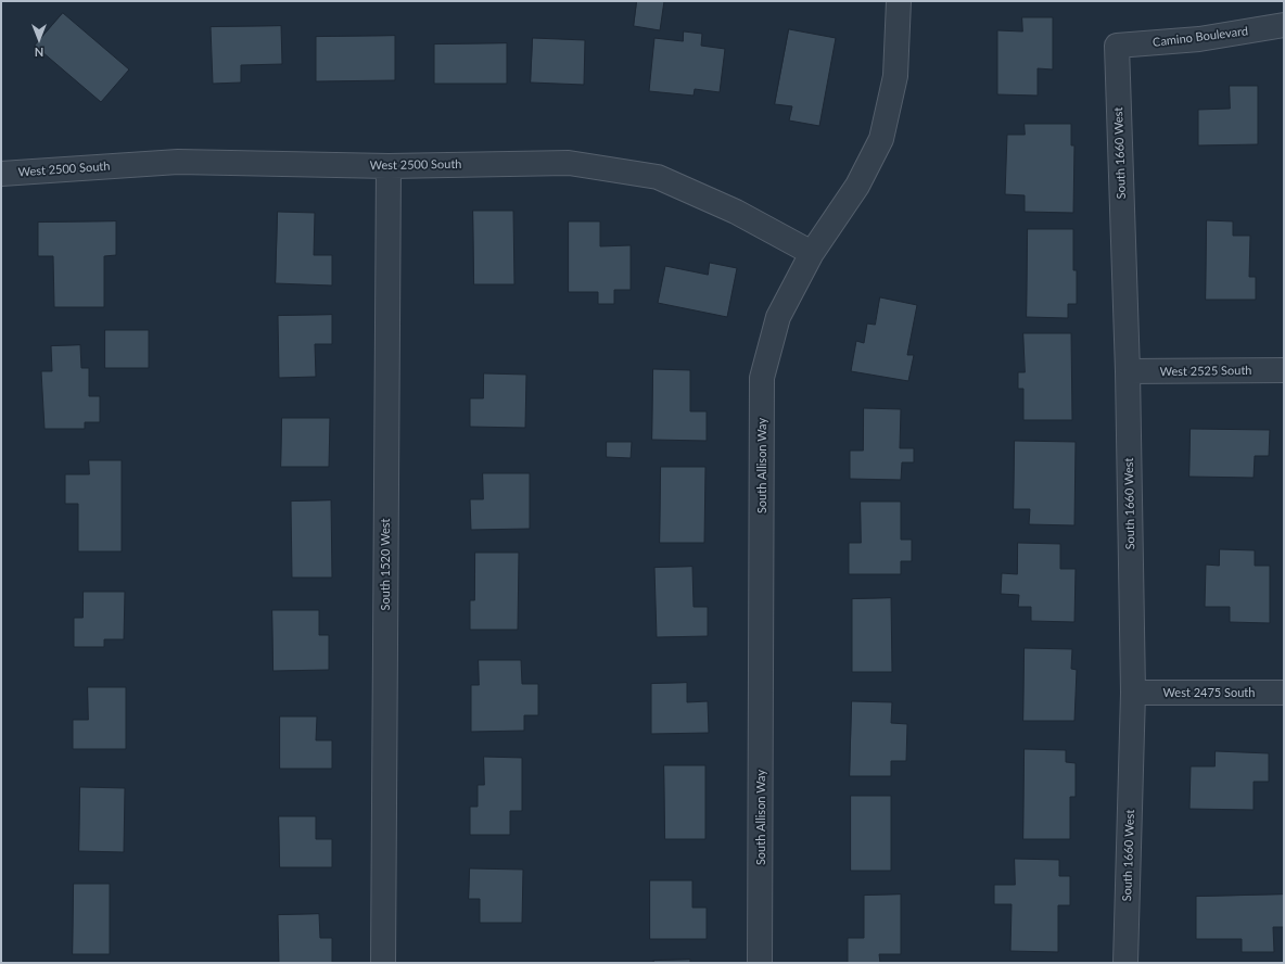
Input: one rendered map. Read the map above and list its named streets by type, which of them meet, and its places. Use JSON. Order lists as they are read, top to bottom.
{
  "streets": {
    "street": [
      "Camino Boulevard",
      "South 1660 West",
      "West 2500 South",
      "West 2525 South",
      "South Allison Way",
      "South 1520 West",
      "West 2475 South"
    ]
  },
  "crossings": [
    ["Camino Boulevard", "South 1660 West"],
    ["South 1660 West", "West 2525 South"],
    ["South 1660 West", "West 2475 South"],
    ["West 2500 South", "South Allison Way"],
    ["West 2500 South", "South 1520 West"]
  ],
  "north": "bottom"
}
